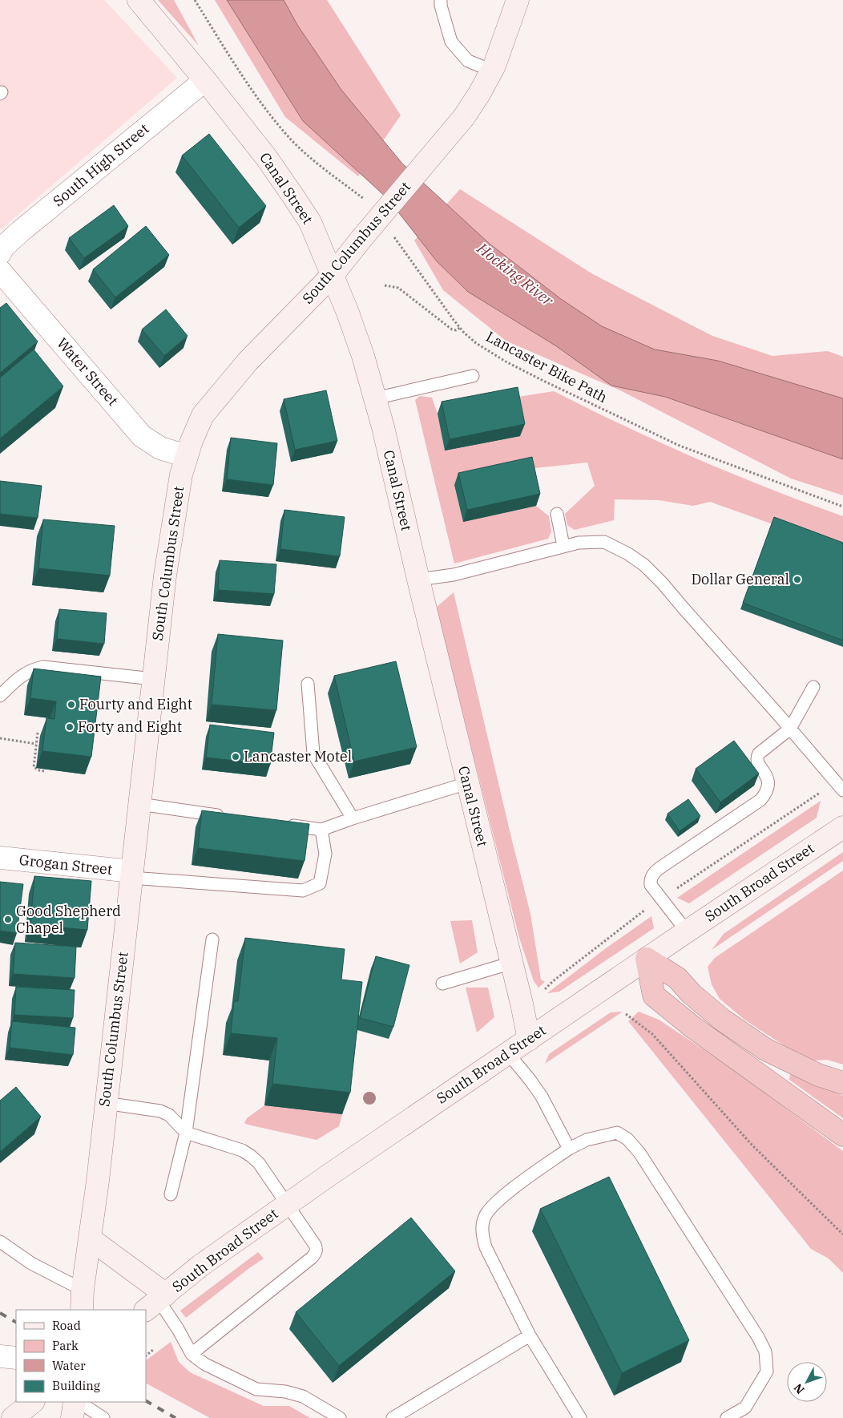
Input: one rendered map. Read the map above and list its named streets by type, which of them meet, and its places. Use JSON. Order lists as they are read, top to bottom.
{
  "streets": {
    "street": [
      "South High Street",
      "Canal Street",
      "South Columbus Street",
      "Water Street",
      "Grogan Street",
      "South Broad Street"
    ],
    "path": ["Lancaster Bike Path"]
  },
  "crossings": [
    ["South High Street", "Canal Street"],
    ["Canal Street", "South Columbus Street"],
    ["Canal Street", "South Broad Street"],
    ["South Columbus Street", "Water Street"],
    ["South Columbus Street", "Grogan Street"]
  ],
  "water": ["Hocking River"],
  "places": [
    "Dollar General",
    "Fourty and Eight",
    "Forty and Eight",
    "Lancaster Motel",
    "Good Shepherd Chapel"
  ],
  "legend": [
    "Road",
    "Park",
    "Water",
    "Building"
  ],
  "north": "bottom left"
}
